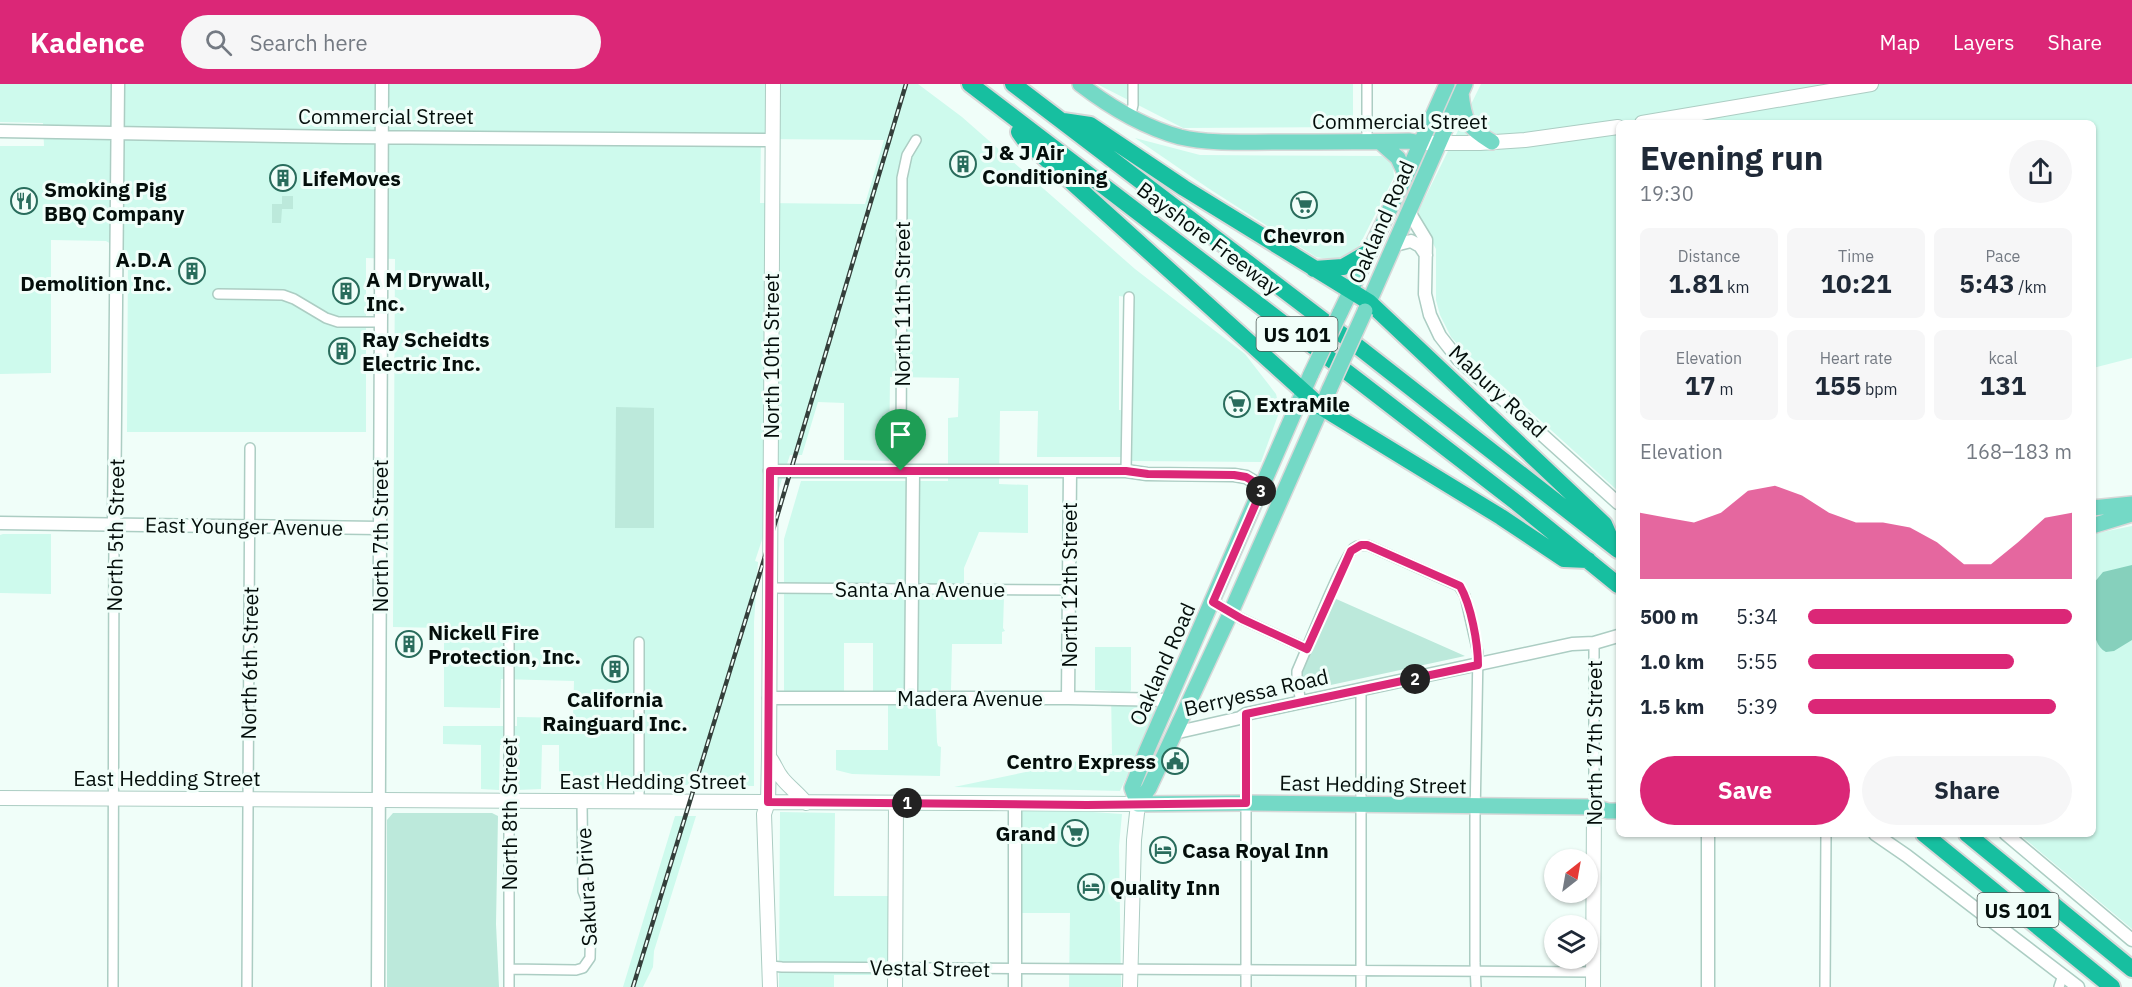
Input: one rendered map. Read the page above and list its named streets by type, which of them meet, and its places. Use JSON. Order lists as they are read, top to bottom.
{
  "streets": {
    "highway": ["Bayshore Freeway", "US 101"],
    "main road": [
      "Commercial Street",
      "Oakland Road",
      "North 10th Street",
      "North 17th Street",
      "East Hedding Street"
    ],
    "street": [
      "North 11th Street",
      "Mabury Road",
      "East Younger Avenue",
      "North 5th Street",
      "North 7th Street",
      "North 12th Street",
      "Santa Ana Avenue",
      "North 6th Street",
      "Berryessa Road",
      "Madera Avenue",
      "North 8th Street",
      "Sakura Drive",
      "Vestal Street"
    ]
  },
  "crossings": [
    ["Commercial Street", "Oakland Road"],
    ["Commercial Street", "North 10th Street"],
    ["Commercial Street", "North 5th Street"],
    ["Commercial Street", "North 7th Street"],
    ["Oakland Road", "Mabury Road"],
    ["Oakland Road", "Berryessa Road"],
    ["Oakland Road", "Madera Avenue"],
    ["Oakland Road", "East Hedding Street"],
    ["North 11th Street", "Santa Ana Avenue"],
    ["North 11th Street", "Madera Avenue"],
    ["North 10th Street", "Santa Ana Avenue"],
    ["North 10th Street", "Madera Avenue"],
    ["North 10th Street", "East Hedding Street"],
    ["North 10th Street", "Vestal Street"],
    ["East Younger Avenue", "North 5th Street"],
    ["East Younger Avenue", "North 7th Street"],
    ["East Younger Avenue", "North 6th Street"],
    ["North 5th Street", "East Hedding Street"],
    ["North 7th Street", "East Hedding Street"],
    ["North 12th Street", "Santa Ana Avenue"],
    ["North 12th Street", "Madera Avenue"],
    ["North 6th Street", "East Hedding Street"],
    ["Berryessa Road", "North 17th Street"],
    ["North 17th Street", "East Hedding Street"],
    ["North 17th Street", "Vestal Street"],
    ["East Hedding Street", "North 8th Street"],
    ["East Hedding Street", "Sakura Drive"],
    ["North 8th Street", "Sakura Drive"]
  ],
  "places": {
    "building": [
      "J & J Air Conditioning",
      "LifeMoves",
      "A.D.A Demolition Inc.",
      "A M Drywall, Inc.",
      "Ray Scheidts Electric Inc.",
      "Nickell Fire Protection, Inc.",
      "California Rainguard Inc."
    ],
    "restaurant": ["Smoking Pig BBQ Company"],
    "supermarket": ["Chevron", "ExtraMile", "Grand"],
    "public building": ["Centro Express"],
    "hotel": ["Casa Royal Inn", "Quality Inn"]
  },
  "north": "top right",
  "page": {
    "header": "Kadence",
    "search": "Search here",
    "nav": ["Map", "Layers", "Share"],
    "heading": ["Evening run", "19:30"],
    "stats": [
      ["Distance", "1.81 km"],
      ["Time", "10:21"],
      ["Pace", "5:43 /km"],
      ["Elevation", "17 m"],
      ["Heart rate", "155 bpm"],
      ["kcal", "131"]
    ],
    "chart": ["Elevation", "168–183 m"],
    "pins": ["3", "2", "1"],
    "list": [
      {
        "name": "500 m",
        "note": "5:34"
      },
      {
        "name": "1.0 km",
        "note": "5:55"
      },
      {
        "name": "1.5 km",
        "note": "5:39"
      }
    ],
    "buttons": ["Save", "Share"]
  }
}
